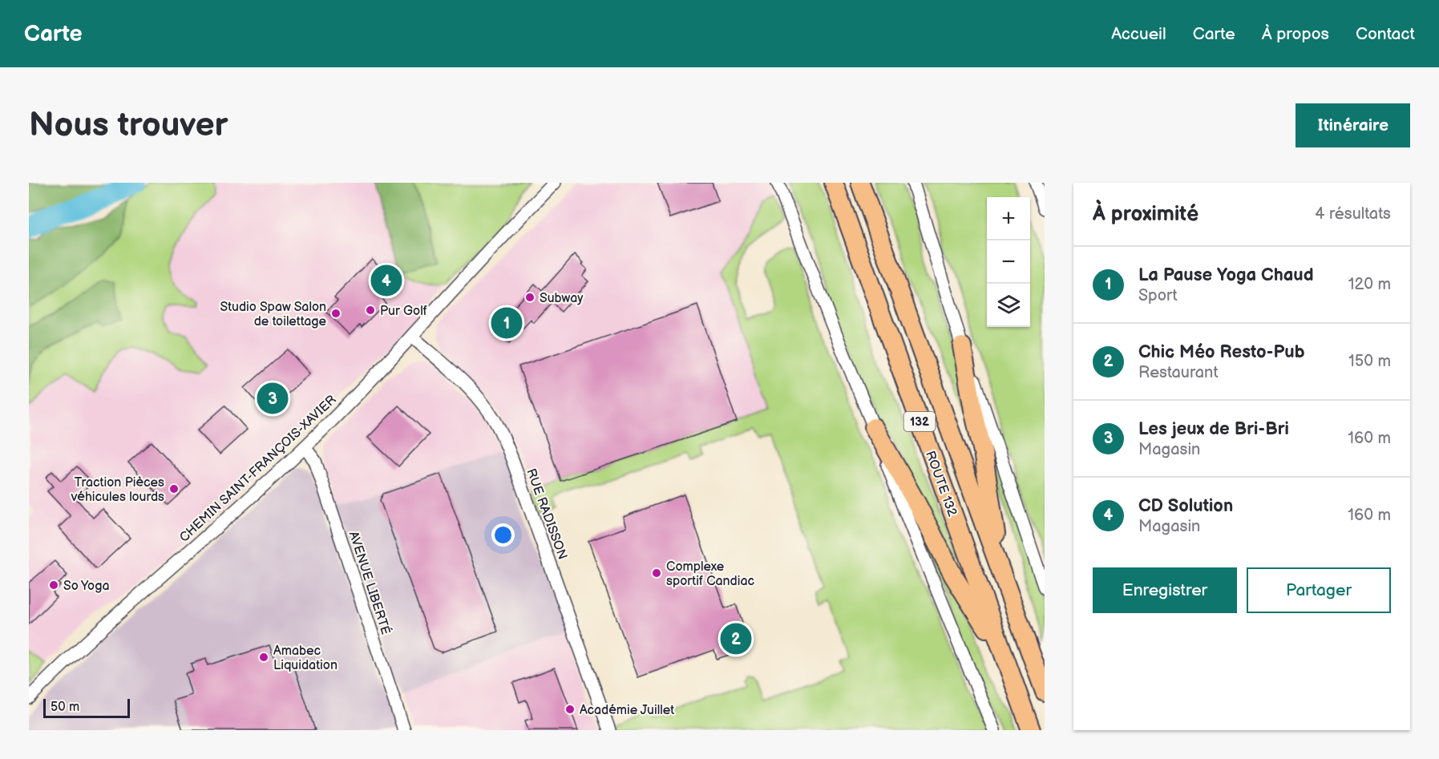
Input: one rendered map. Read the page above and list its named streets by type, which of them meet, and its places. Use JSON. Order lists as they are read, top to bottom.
{
  "streets": {
    "highway": ["132", "ROUTE 132"],
    "street": ["CHEMIN SAINT-FRANÇOIS-XAVIER", "RUE RADISSON", "AVENUE LIBERTÉ"]
  },
  "crossings": [
    ["CHEMIN SAINT-FRANÇOIS-XAVIER", "RUE RADISSON"],
    ["CHEMIN SAINT-FRANÇOIS-XAVIER", "AVENUE LIBERTÉ"]
  ],
  "places": [
    "Subway",
    "Pur Golf",
    "Studio Spaw Salon de toilettage",
    "Traction Pièces véhicules lourds",
    "Complexe sportif Candiac",
    "So Yoga",
    "Amabec Liquidation",
    "Académie Juillet"
  ],
  "scale_bar": "50 m",
  "page": {
    "header": "Carte",
    "nav": [
      "Accueil",
      "Carte",
      "À propos",
      "Contact"
    ],
    "buttons": [
      "Itinéraire",
      ["Enregistrer", "Partager"]
    ],
    "title": "Nous trouver",
    "heading": ["À proximité", "4 résultats"],
    "map_buttons": ["+", "−"],
    "list": [
      {
        "mark": "1",
        "name": "La Pause Yoga Chaud",
        "note": "Sport",
        "value": "120 m"
      },
      {
        "mark": "2",
        "name": "Chic Méo Resto-Pub",
        "note": "Restaurant",
        "value": "150 m"
      },
      {
        "mark": "3",
        "name": "Les jeux de Bri-Bri",
        "note": "Magasin",
        "value": "160 m"
      },
      {
        "mark": "4",
        "name": "CD Solution",
        "note": "Magasin",
        "value": "160 m"
      }
    ],
    "pins": [
      "4",
      "1",
      "3",
      "2"
    ],
    "scale": "50 m"
  }
}
